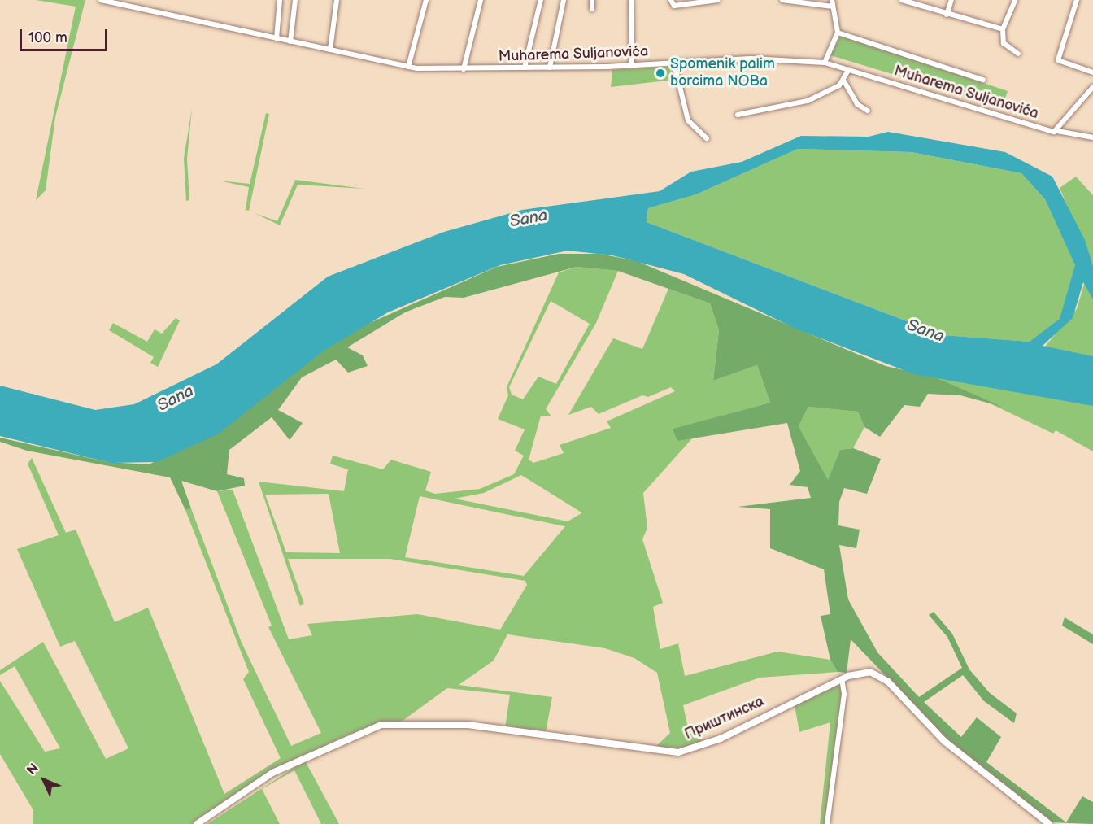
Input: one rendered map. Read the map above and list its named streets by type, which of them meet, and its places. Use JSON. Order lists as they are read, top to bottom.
{
  "streets": {
    "street": ["Muharema Suljanovića", "Приштинска"]
  },
  "water": ["Sana"],
  "places": ["Spomenik palim borcima NOBa"],
  "scale_bar": "100 m",
  "north": "top left"
}
